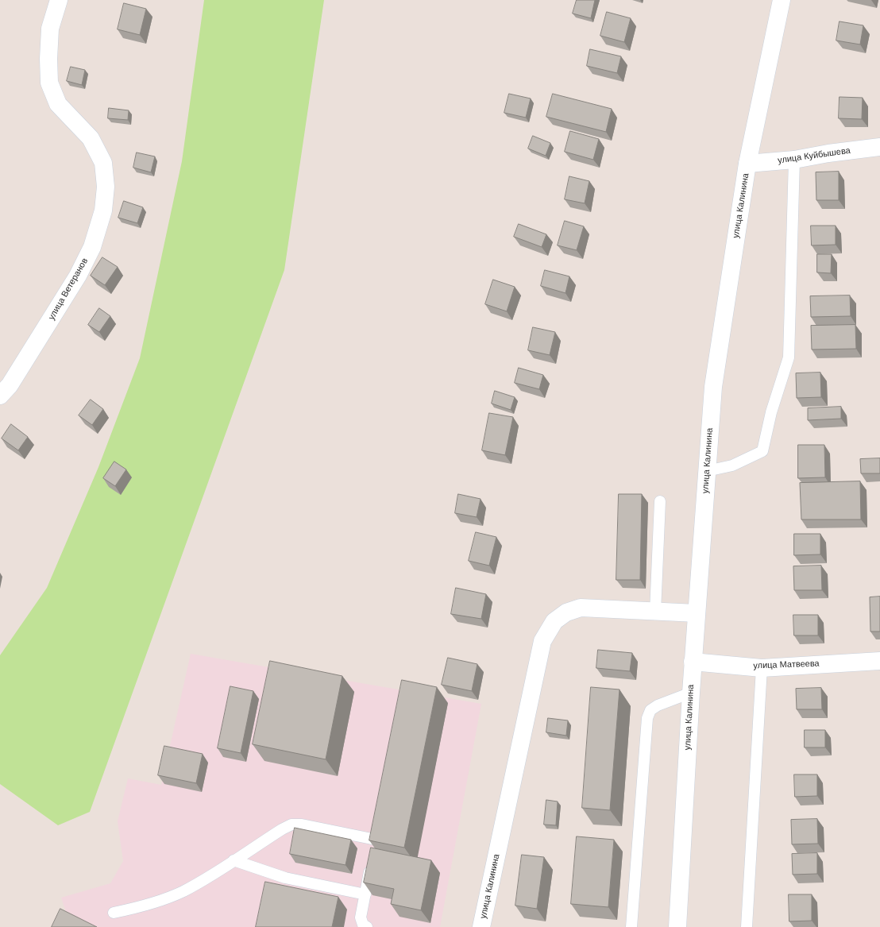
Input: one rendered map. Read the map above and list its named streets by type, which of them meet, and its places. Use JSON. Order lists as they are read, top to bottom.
{
  "streets": {
    "street": [
      "улица Куйбышева",
      "улица Калинина",
      "улица Ветеранов",
      "улица Матвеева"
    ]
  },
  "crossings": [
    ["улица Куйбышева", "улица Калинина"],
    ["улица Калинина", "улица Матвеева"]
  ]
}
